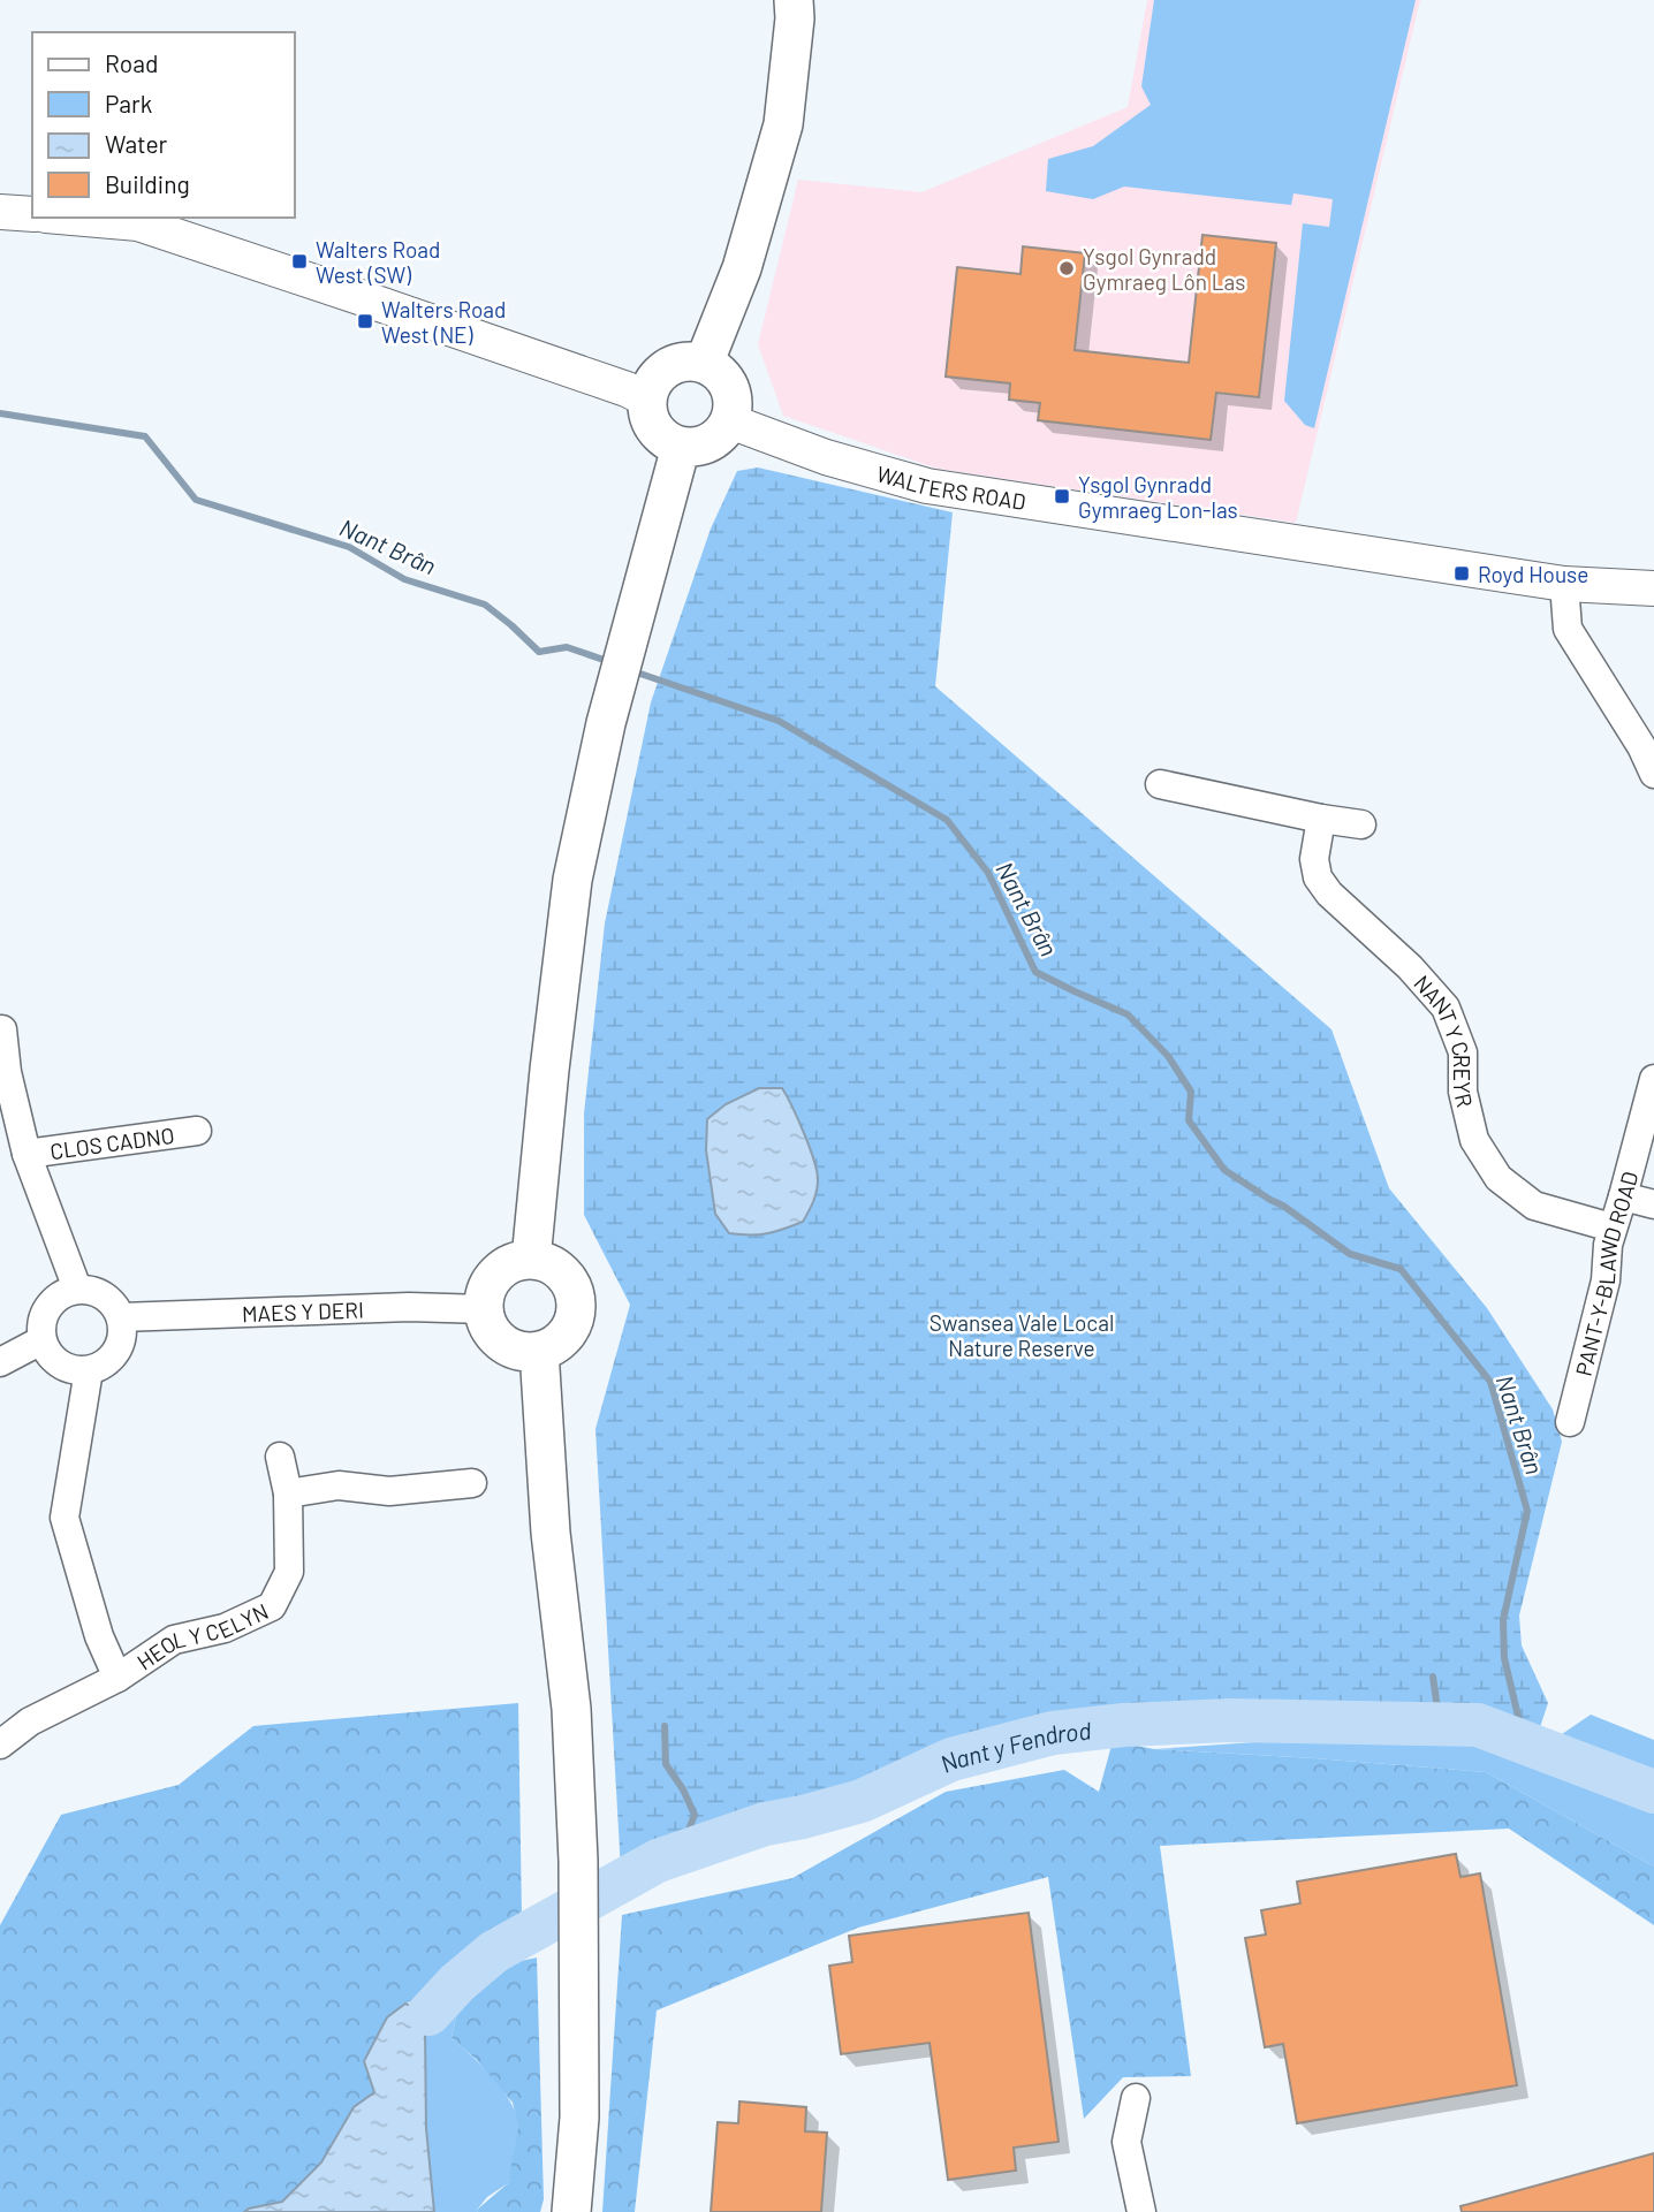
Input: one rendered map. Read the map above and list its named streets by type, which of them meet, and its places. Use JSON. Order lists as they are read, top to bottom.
{
  "streets": {
    "street": [
      "WALTERS ROAD",
      "NANT Y CREYR",
      "CLOS CADNO",
      "PANT-Y-BLAWD ROAD",
      "MAES Y DERI",
      "HEOL Y CELYN"
    ]
  },
  "crossings": [
    ["NANT Y CREYR", "PANT-Y-BLAWD ROAD"]
  ],
  "water": ["Nant Brân", "Nant y Fendrod"],
  "parks": ["Swansea Vale Local Nature Reserve"],
  "places": {
    "transit": [
      "Walters Road West (SW)",
      "Walters Road West (NE)",
      "Ysgol Gynradd Gymraeg Lon-las",
      "Royd House"
    ],
    "other": ["Ysgol Gynradd Gymraeg Lôn Las"]
  },
  "legend": [
    "Road",
    "Park",
    "Water",
    "Building"
  ]
}
